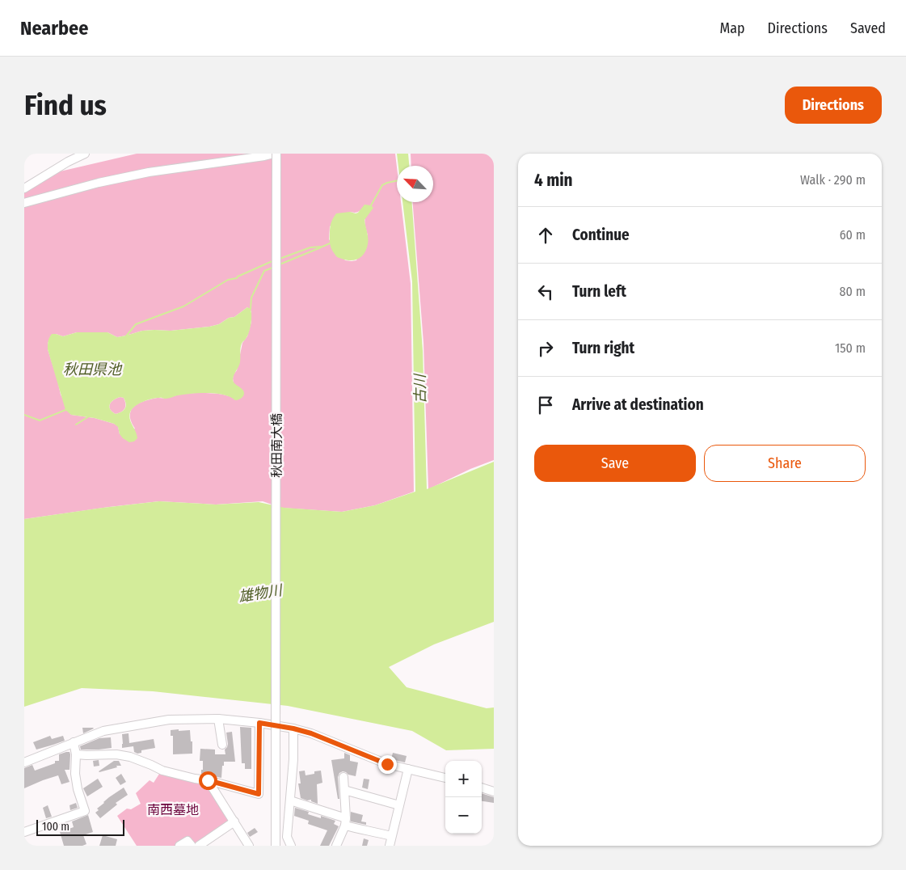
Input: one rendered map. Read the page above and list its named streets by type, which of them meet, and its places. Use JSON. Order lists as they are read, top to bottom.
{
  "streets": {
    "street": ["秋田南大橋"]
  },
  "water": ["秋田県池", "古川", "雄物川"],
  "parks": ["南西墓地"],
  "scale_bar": "100 m",
  "north": "top left",
  "page": {
    "header": "Nearbee",
    "nav": ["Map", "Directions", "Saved"],
    "buttons": [
      "Directions",
      ["Save", "Share"]
    ],
    "title": "Find us",
    "heading": ["4 min", "Walk · 290 m"],
    "list": [
      ["Continue", "60 m"],
      ["Turn left", "80 m"],
      ["Turn right", "150 m"],
      "Arrive at destination"
    ],
    "map_buttons": ["+", "−"],
    "scale": "100 m"
  }
}
